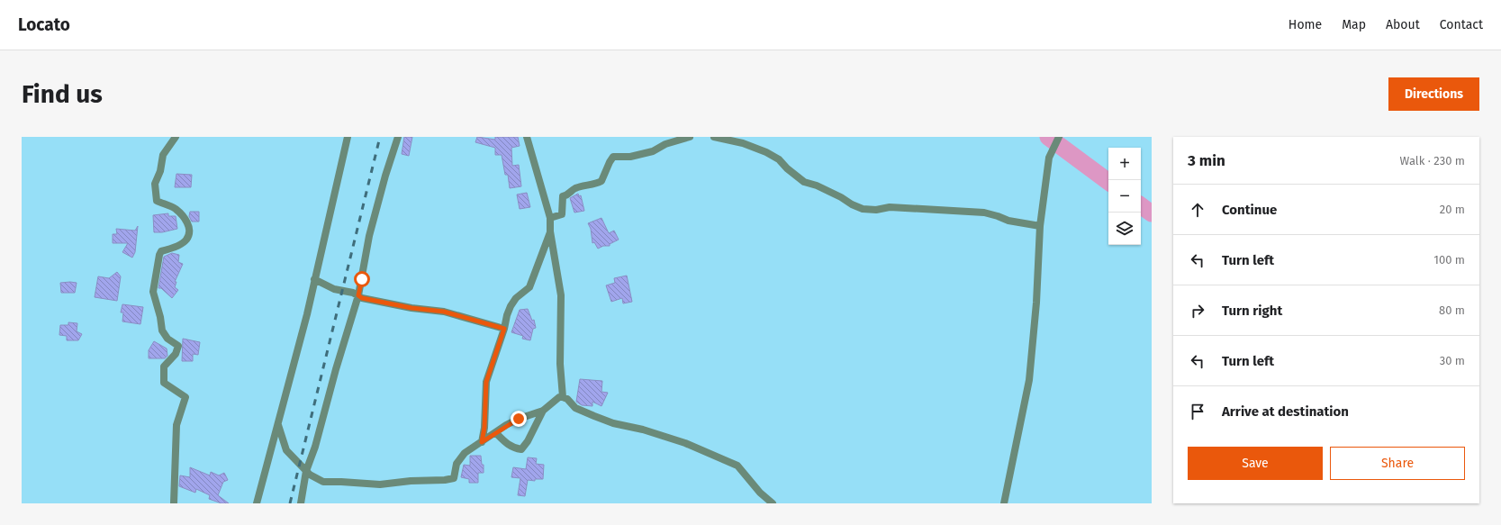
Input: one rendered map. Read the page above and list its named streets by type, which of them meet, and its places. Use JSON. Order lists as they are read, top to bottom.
{
  "page": {
    "header": "Locato",
    "nav": [
      "Home",
      "Map",
      "About",
      "Contact"
    ],
    "buttons": [
      "Directions",
      ["Save", "Share"]
    ],
    "title": "Find us",
    "heading": ["3 min", "Walk · 230 m"],
    "map_buttons": ["+", "−"],
    "list": [
      ["Continue", "20 m"],
      ["Turn left", "100 m"],
      ["Turn right", "80 m"],
      ["Turn left", "30 m"],
      "Arrive at destination"
    ]
  }
}
